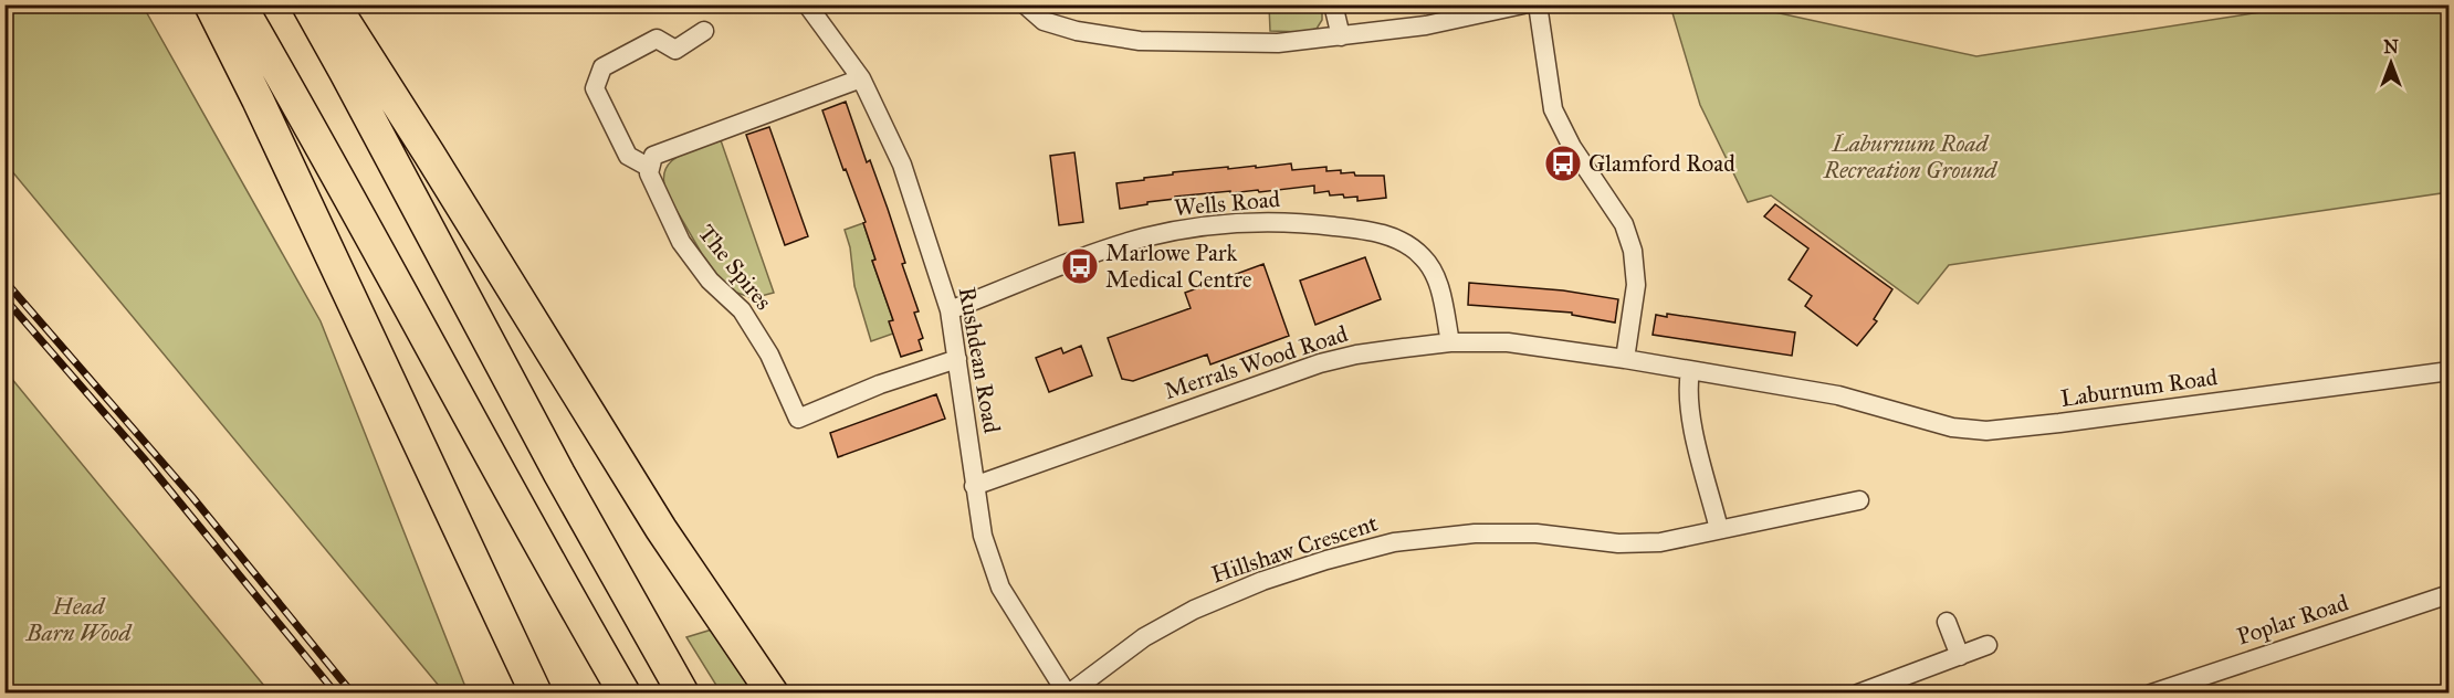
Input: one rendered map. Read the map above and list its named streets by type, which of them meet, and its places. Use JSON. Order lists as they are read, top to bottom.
{
  "streets": {
    "street": [
      "Wells Road",
      "The Spires",
      "Rushdean Road",
      "Merrals Wood Road",
      "Laburnum Road",
      "Hillshaw Crescent",
      "Poplar Road"
    ]
  },
  "crossings": [
    ["Wells Road", "Rushdean Road"],
    ["Wells Road", "Merrals Wood Road"],
    ["The Spires", "Rushdean Road"],
    ["Rushdean Road", "Merrals Wood Road"],
    ["Rushdean Road", "Hillshaw Crescent"],
    ["Merrals Wood Road", "Laburnum Road"]
  ],
  "parks": ["Laburnum Road Recreation Ground", "Head Barn Wood"],
  "places": {
    "bus stop": ["Glamford Road", "Marlowe Park Medical Centre"]
  },
  "north": "top"
}
